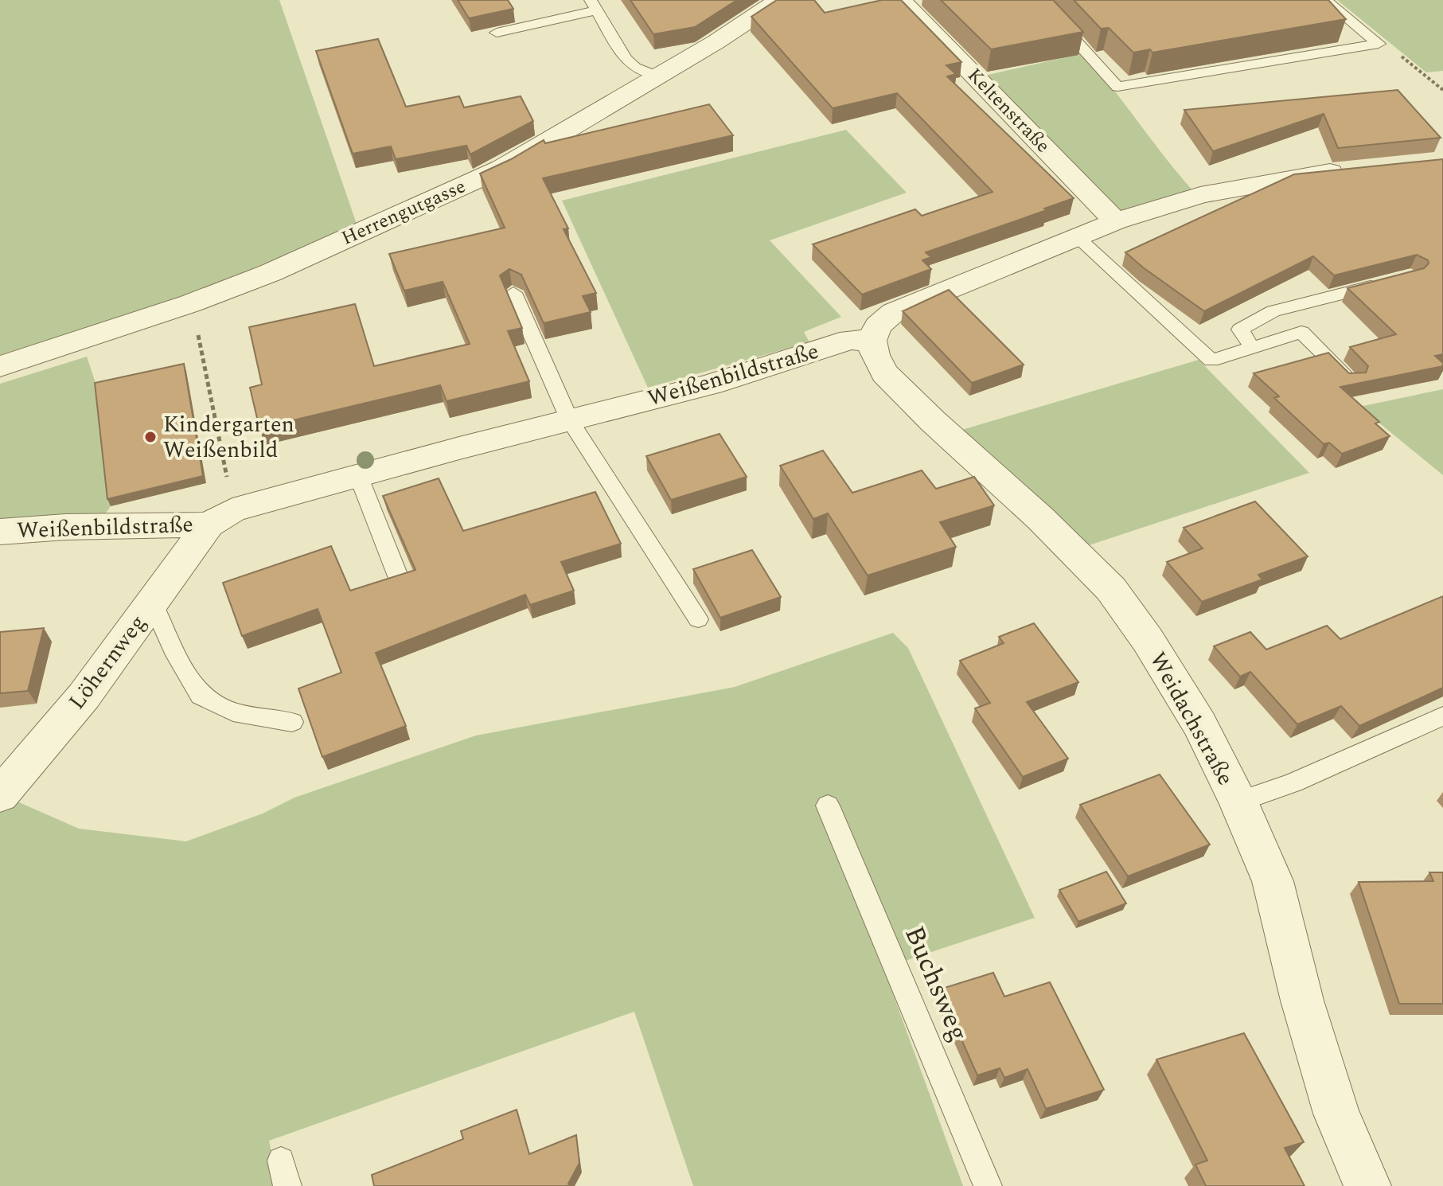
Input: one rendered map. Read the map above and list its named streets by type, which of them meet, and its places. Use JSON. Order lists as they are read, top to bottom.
{
  "streets": {
    "street": [
      "Keltenstraße",
      "Herrengutgasse",
      "Weißenbildstraße",
      "Löhernweg",
      "Weidachstraße"
    ],
    "lane": ["Buchsweg"]
  },
  "crossings": [
    ["Weißenbildstraße", "Löhernweg"],
    ["Weißenbildstraße", "Weidachstraße"]
  ],
  "places": ["Kindergarten Weißenbild"]
}
